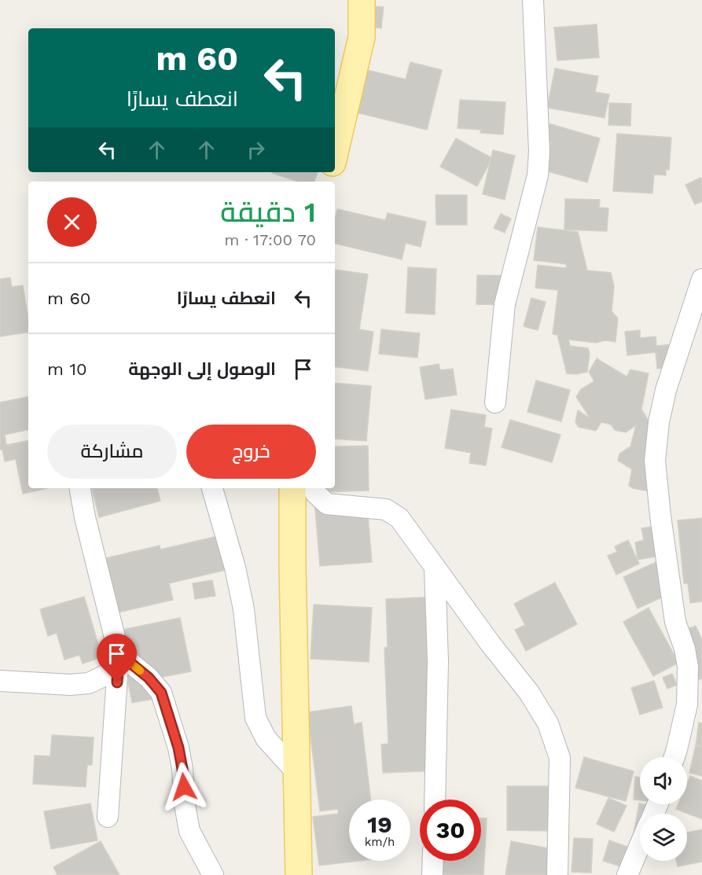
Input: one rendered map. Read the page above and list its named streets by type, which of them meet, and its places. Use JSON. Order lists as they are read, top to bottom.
{
  "page": {
    "turn": ["60 m", "انعطف يسارًا"],
    "heading": ["1 دقيقة", "70 m · 17:00"],
    "list": [
      {
        "name": "انعطف يسارًا",
        "value": "60 m"
      },
      {
        "name": "الوصول إلى الوجهة",
        "value": "10 m"
      }
    ],
    "buttons": ["خروج", "مشاركة"],
    "speed": "19 km/h",
    "limit": "30"
  }
}
